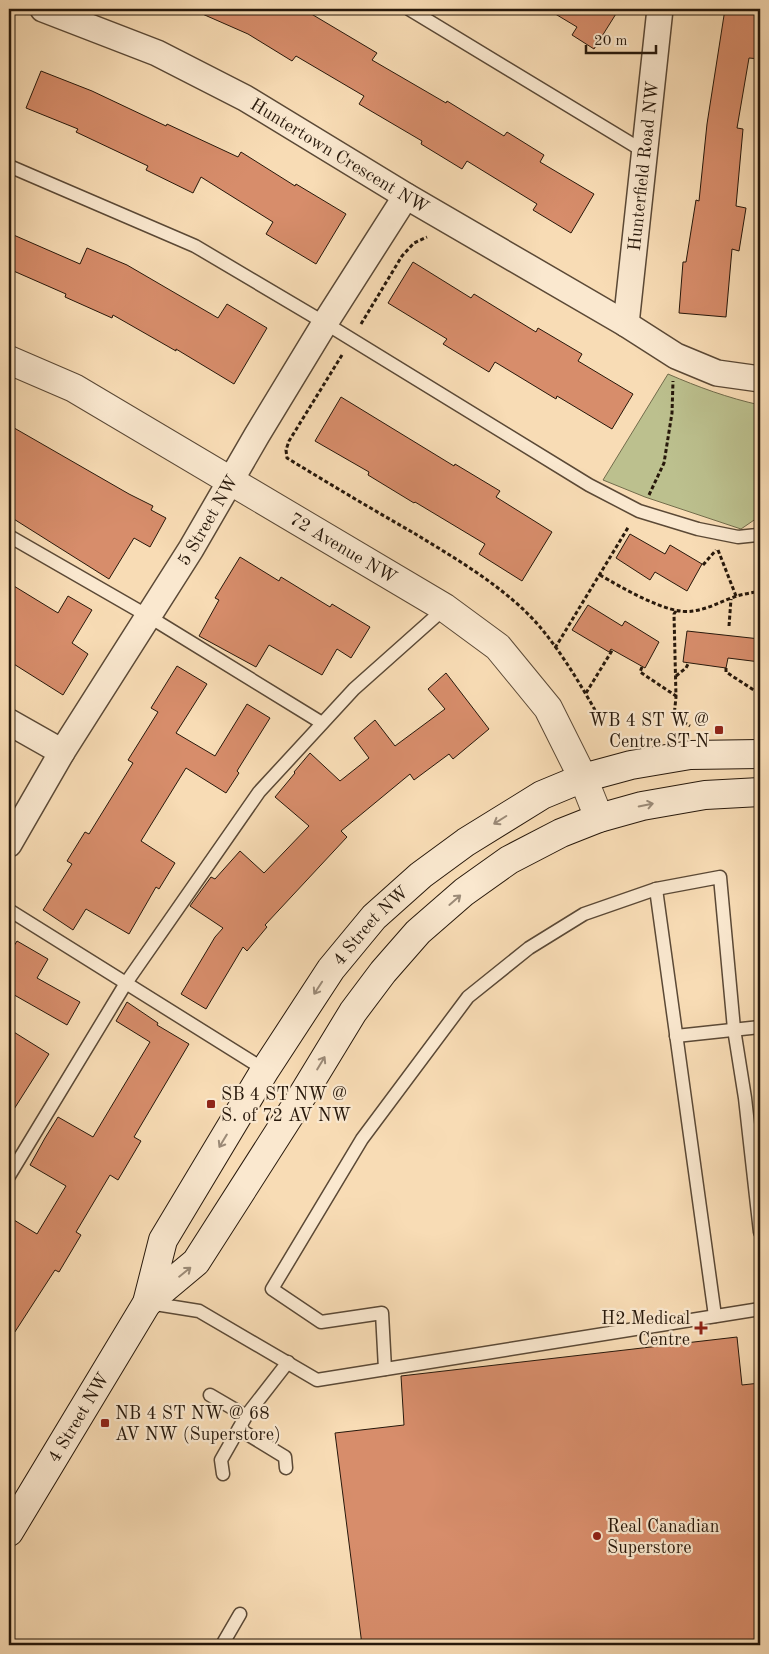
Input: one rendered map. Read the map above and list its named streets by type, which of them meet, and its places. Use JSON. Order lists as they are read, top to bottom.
{
  "streets": {
    "main road": ["72 Avenue NW", "4 Street NW"],
    "street": ["Huntertown Crescent NW", "Hunterfield Road NW", "5 Street NW"]
  },
  "crossings": [
    ["Huntertown Crescent NW", "Hunterfield Road NW"],
    ["Huntertown Crescent NW", "5 Street NW"],
    ["5 Street NW", "72 Avenue NW"],
    ["72 Avenue NW", "4 Street NW"]
  ],
  "places": {
    "transit": ["WB 4 ST W @ Centre ST N", "SB 4 ST NW @ S. of 72 AV NW", "NB 4 ST NW @ 68 AV NW (Superstore)"],
    "health": ["H2 Medical Centre"],
    "other": ["Real Canadian Superstore"]
  },
  "scale_bar": "20 m"
}
